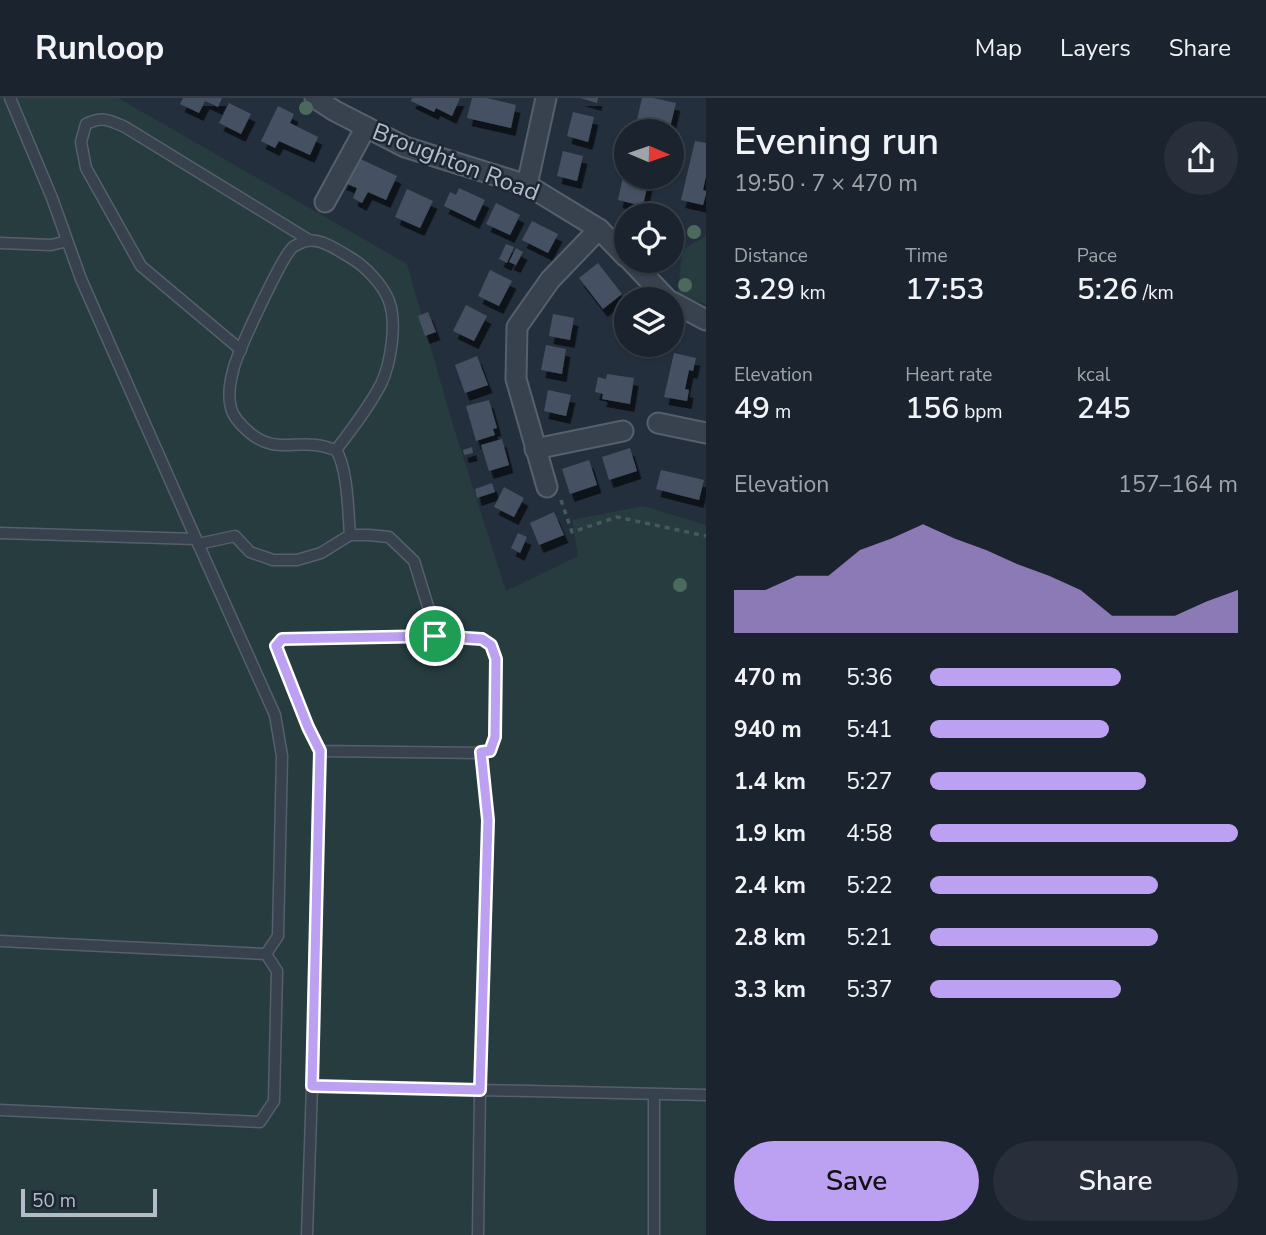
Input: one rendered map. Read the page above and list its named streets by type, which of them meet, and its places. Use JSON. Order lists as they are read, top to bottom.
{
  "streets": {
    "street": ["Broughton Road"]
  },
  "scale_bar": "50 m",
  "north": "right",
  "page": {
    "header": "Runloop",
    "nav": ["Map", "Layers", "Share"],
    "heading": ["Evening run", "19:50 · 7 × 470 m"],
    "stats": [
      ["Distance", "3.29 km"],
      ["Time", "17:53"],
      ["Pace", "5:26 /km"],
      ["Elevation", "49 m"],
      ["Heart rate", "156 bpm"],
      ["kcal", "245"]
    ],
    "chart": ["Elevation", "157–164 m"],
    "list": [
      {
        "name": "470 m",
        "note": "5:36"
      },
      {
        "name": "940 m",
        "note": "5:41"
      },
      {
        "name": "1.4 km",
        "note": "5:27"
      },
      {
        "name": "1.9 km",
        "note": "4:58"
      },
      {
        "name": "2.4 km",
        "note": "5:22"
      },
      {
        "name": "2.8 km",
        "note": "5:21"
      },
      {
        "name": "3.3 km",
        "note": "5:37"
      }
    ],
    "buttons": ["Save", "Share"],
    "scale": "50 m"
  }
}
